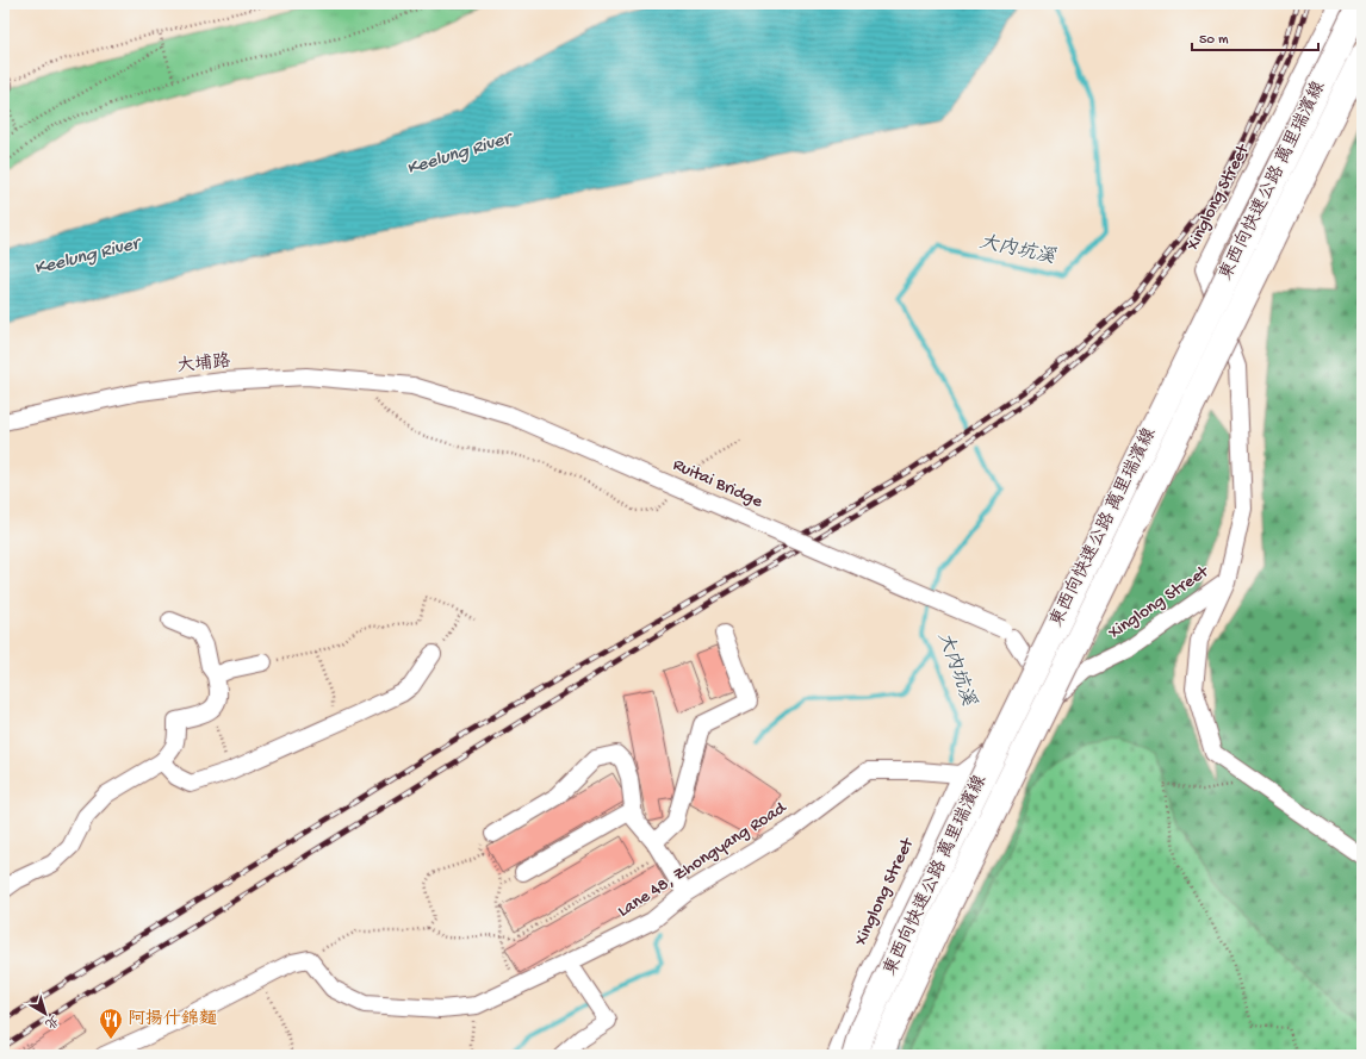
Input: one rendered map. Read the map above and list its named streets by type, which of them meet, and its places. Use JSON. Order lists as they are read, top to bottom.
{
  "streets": {
    "highway": ["東西向快速公路 萬里瑞濱線"],
    "street": [
      "Xinglong Street",
      "大埔路",
      "Ruitai Bridge",
      "Lane 48, Zhongyang Road"
    ]
  },
  "crossings": [
    ["Xinglong Street", "Lane 48, Zhongyang Road"],
    ["大埔路", "Ruitai Bridge"]
  ],
  "water": ["Keelung River", "大內坑溪"],
  "places": {
    "restaurant": ["阿揚什錦麵"]
  },
  "scale_bar": "50 m",
  "north": "bottom right"
}
